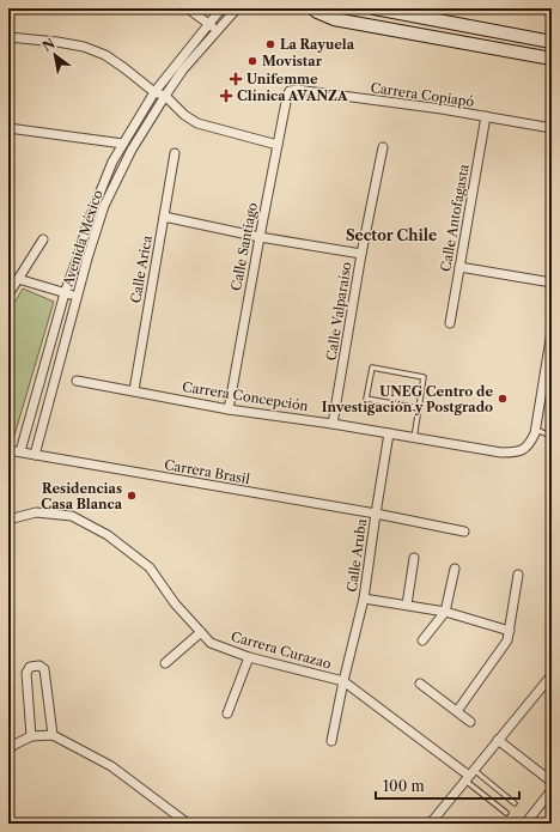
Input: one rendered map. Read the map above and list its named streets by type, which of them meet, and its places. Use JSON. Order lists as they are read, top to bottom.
{
  "streets": {
    "street": [
      "Carrera Copiapó",
      "Calle Antofagasta",
      "Avenida México",
      "Calle Santiago",
      "Calle Arica",
      "Calle Valparaíso",
      "Carrera Concepción",
      "Carrera Brasil",
      "Calle Aruba",
      "Carrera Curazao"
    ]
  },
  "crossings": [
    ["Carrera Copiapó", "Calle Antofagasta"],
    ["Carrera Copiapó", "Calle Santiago"],
    ["Avenida México", "Carrera Brasil"],
    ["Calle Santiago", "Carrera Concepción"],
    ["Calle Arica", "Carrera Concepción"],
    ["Calle Valparaíso", "Carrera Concepción"],
    ["Carrera Concepción", "Calle Aruba"],
    ["Carrera Brasil", "Calle Aruba"],
    ["Calle Aruba", "Carrera Curazao"]
  ],
  "districts": ["Sector Chile"],
  "places": {
    "other": [
      "La Rayuela",
      "Movistar",
      "UNEG Centro de Investigación y Postgrado",
      "Residencias Casa Blanca"
    ],
    "health": ["Unifemme", "Clínica AVANZA"]
  },
  "scale_bar": "100 m",
  "north": "top left"
}
